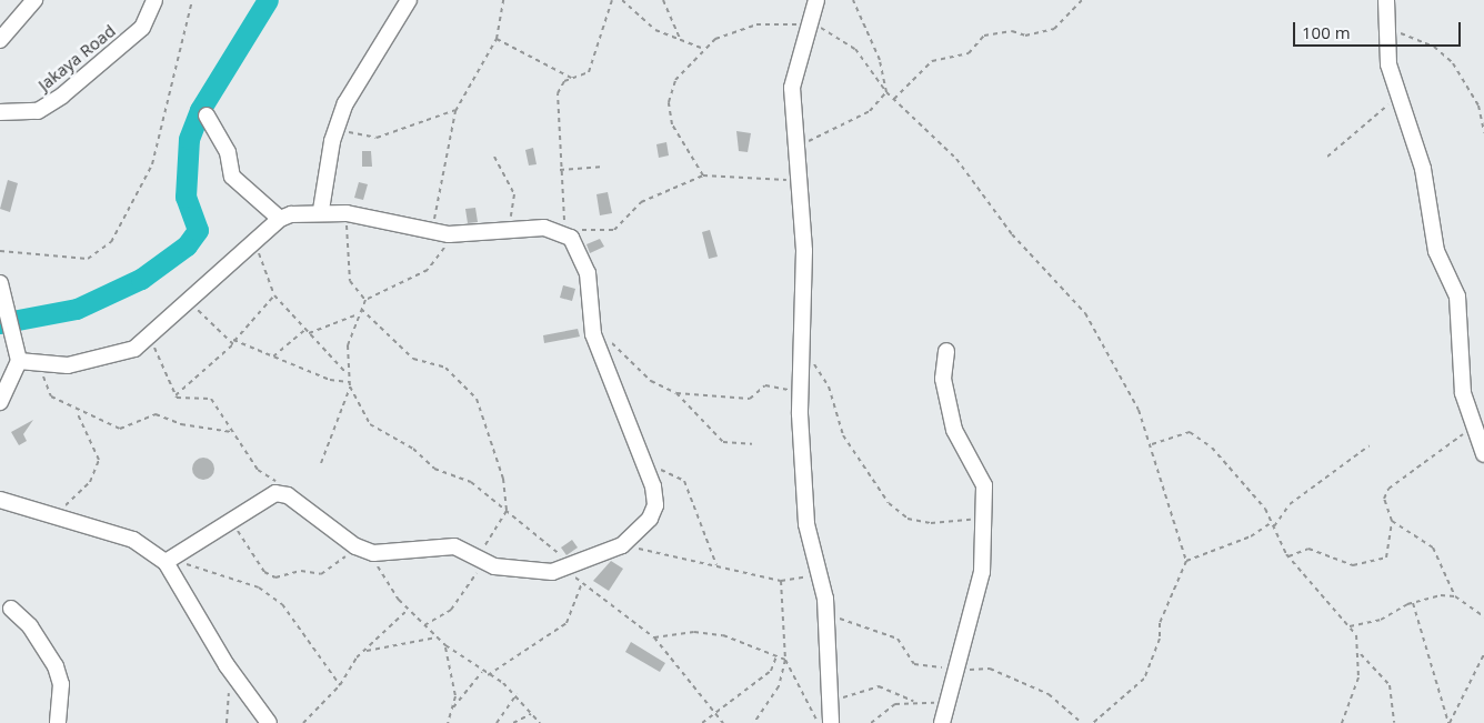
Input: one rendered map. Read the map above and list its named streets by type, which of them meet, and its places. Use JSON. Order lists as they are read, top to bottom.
{
  "streets": {
    "street": ["Jakaya Road"]
  },
  "scale_bar": "100 m"
}
